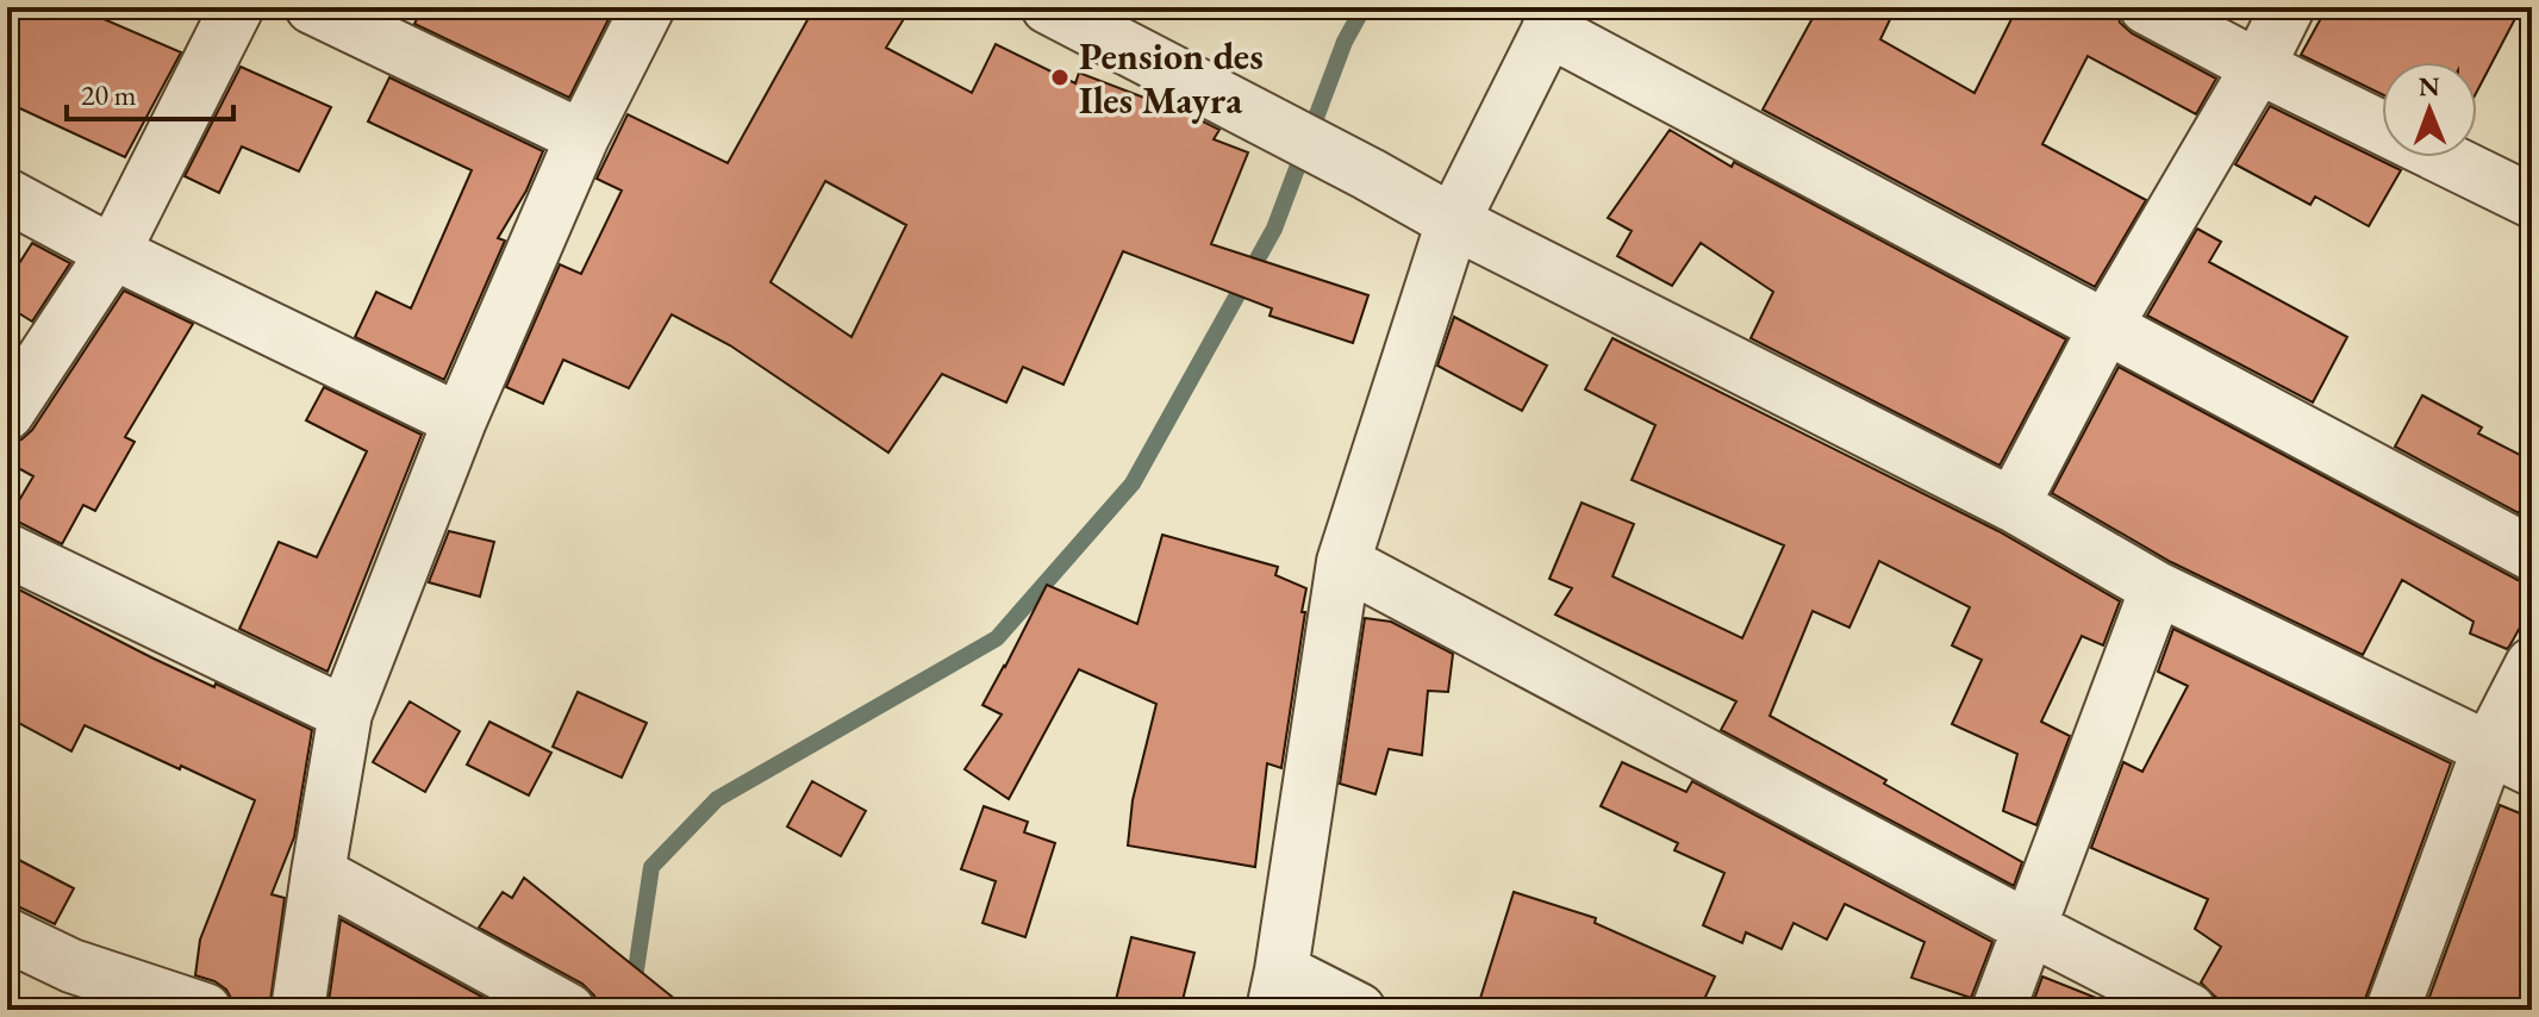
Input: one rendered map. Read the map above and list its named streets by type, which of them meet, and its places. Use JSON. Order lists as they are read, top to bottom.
{
  "places": ["Pension des Iles Mayra"],
  "scale_bar": "20 m",
  "north": "top"
}
